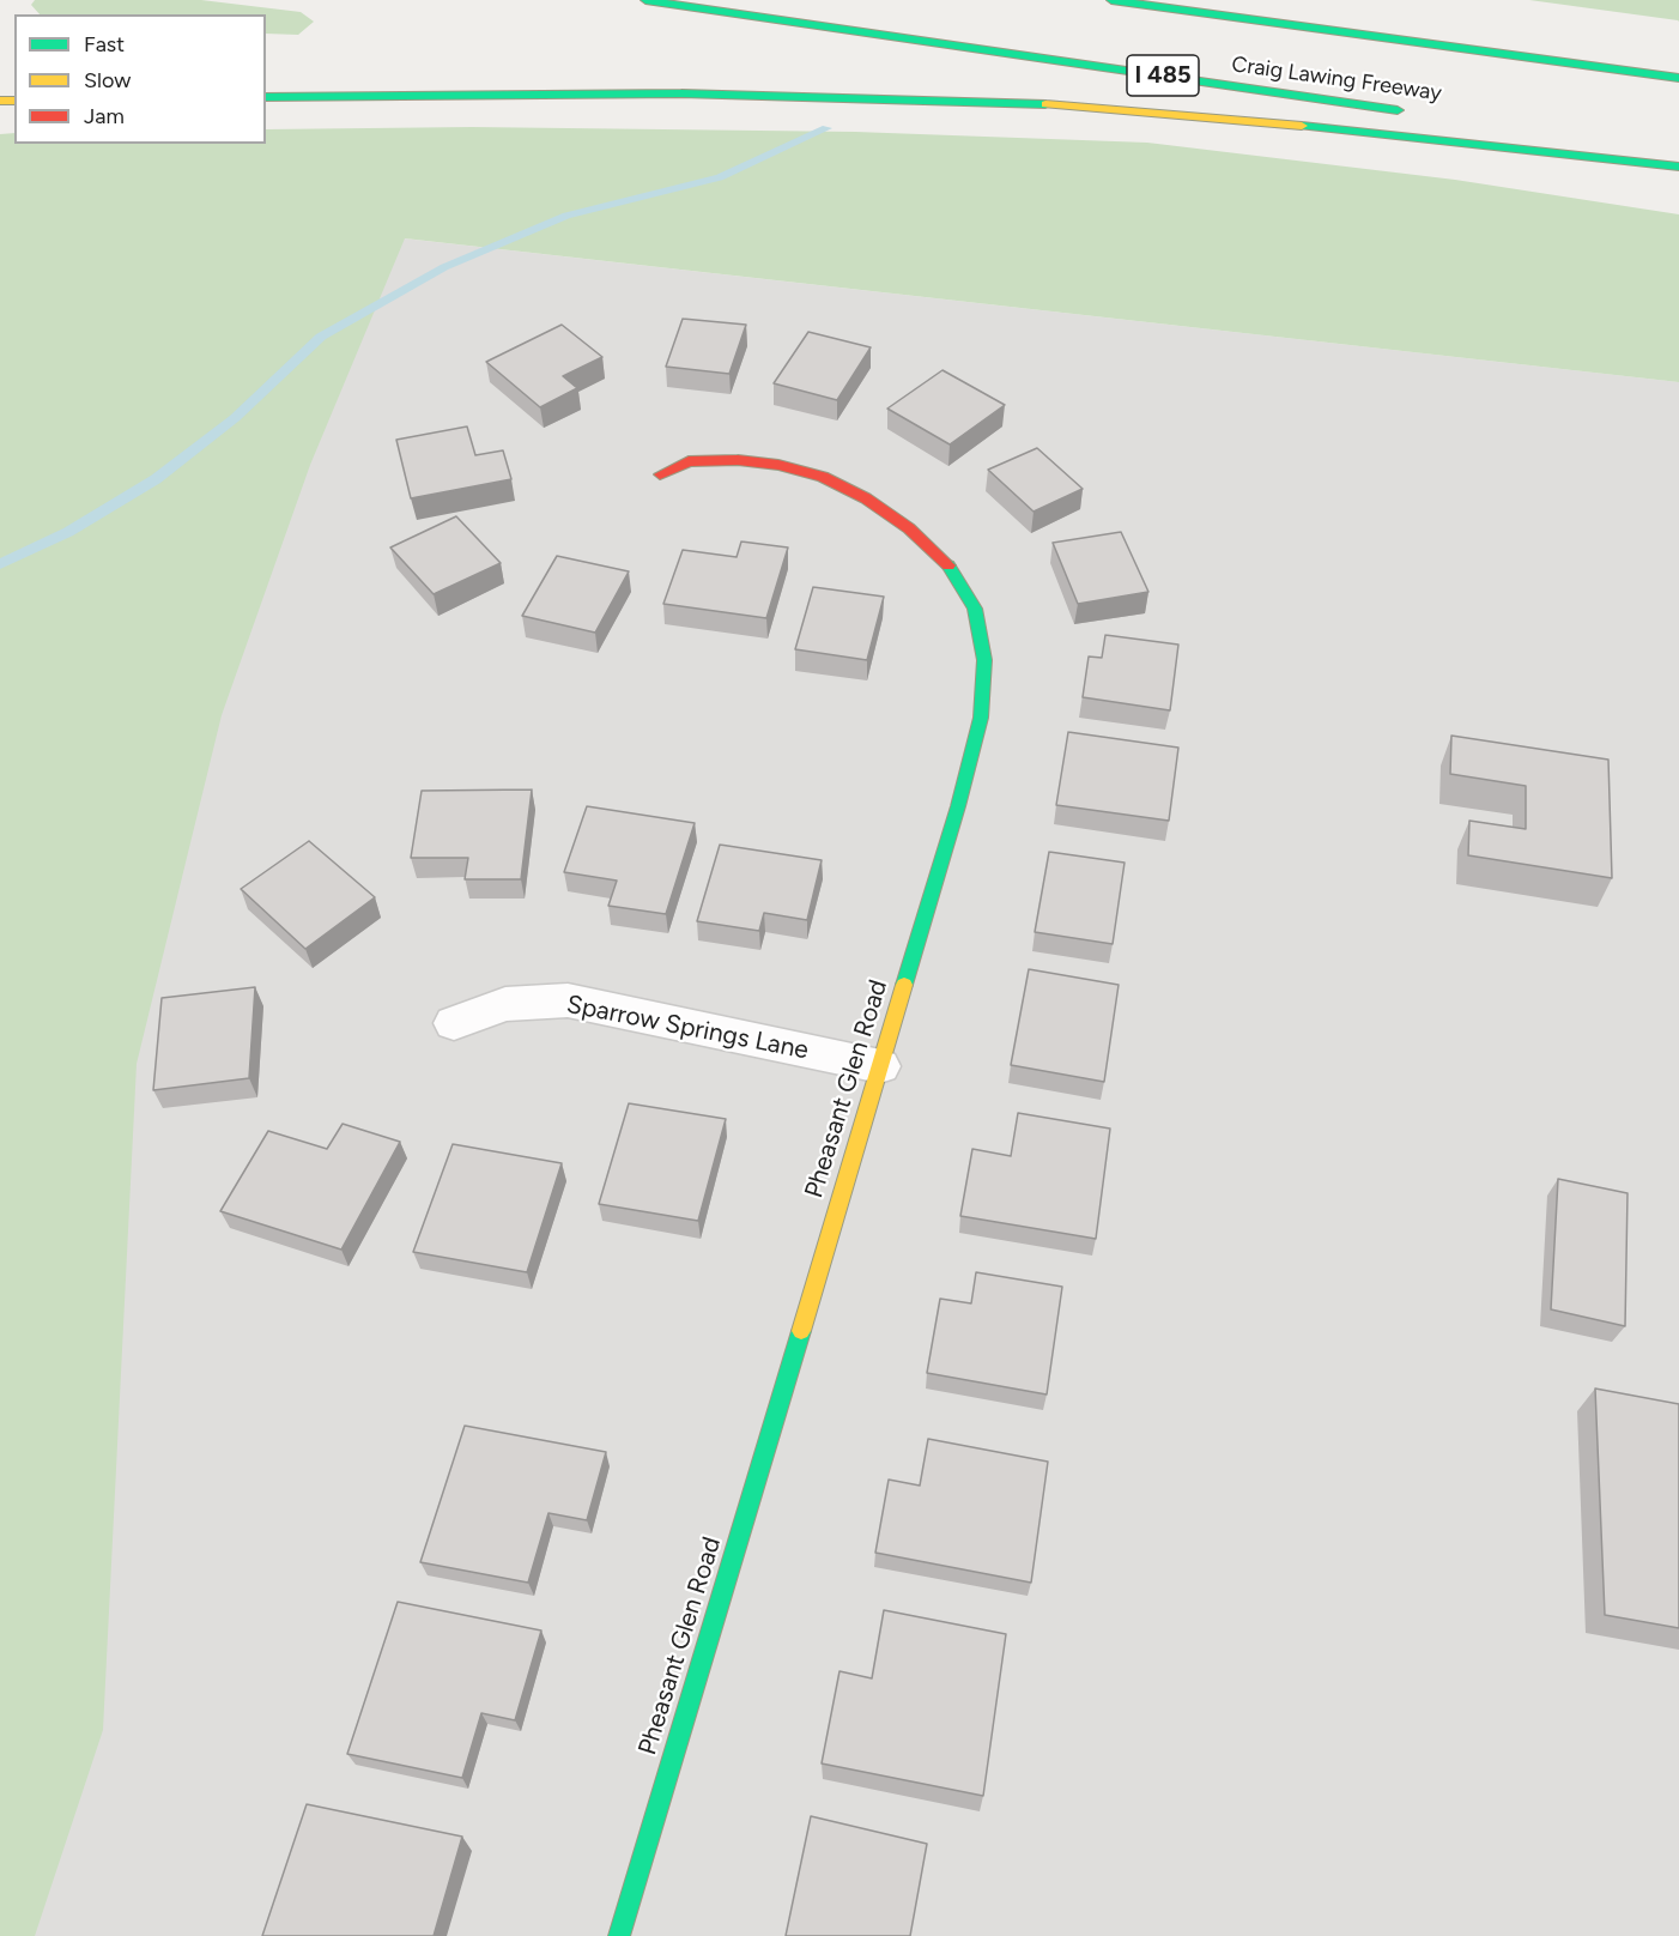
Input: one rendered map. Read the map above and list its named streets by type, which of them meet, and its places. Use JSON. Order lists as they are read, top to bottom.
{
  "streets": {
    "main road": ["I 485", "Craig Lawing Freeway", "Pheasant Glen Road"],
    "street": ["Sparrow Springs Lane"]
  },
  "crossings": [
    ["Sparrow Springs Lane", "Pheasant Glen Road"]
  ],
  "legend": ["Fast", "Slow", "Jam"]
}
